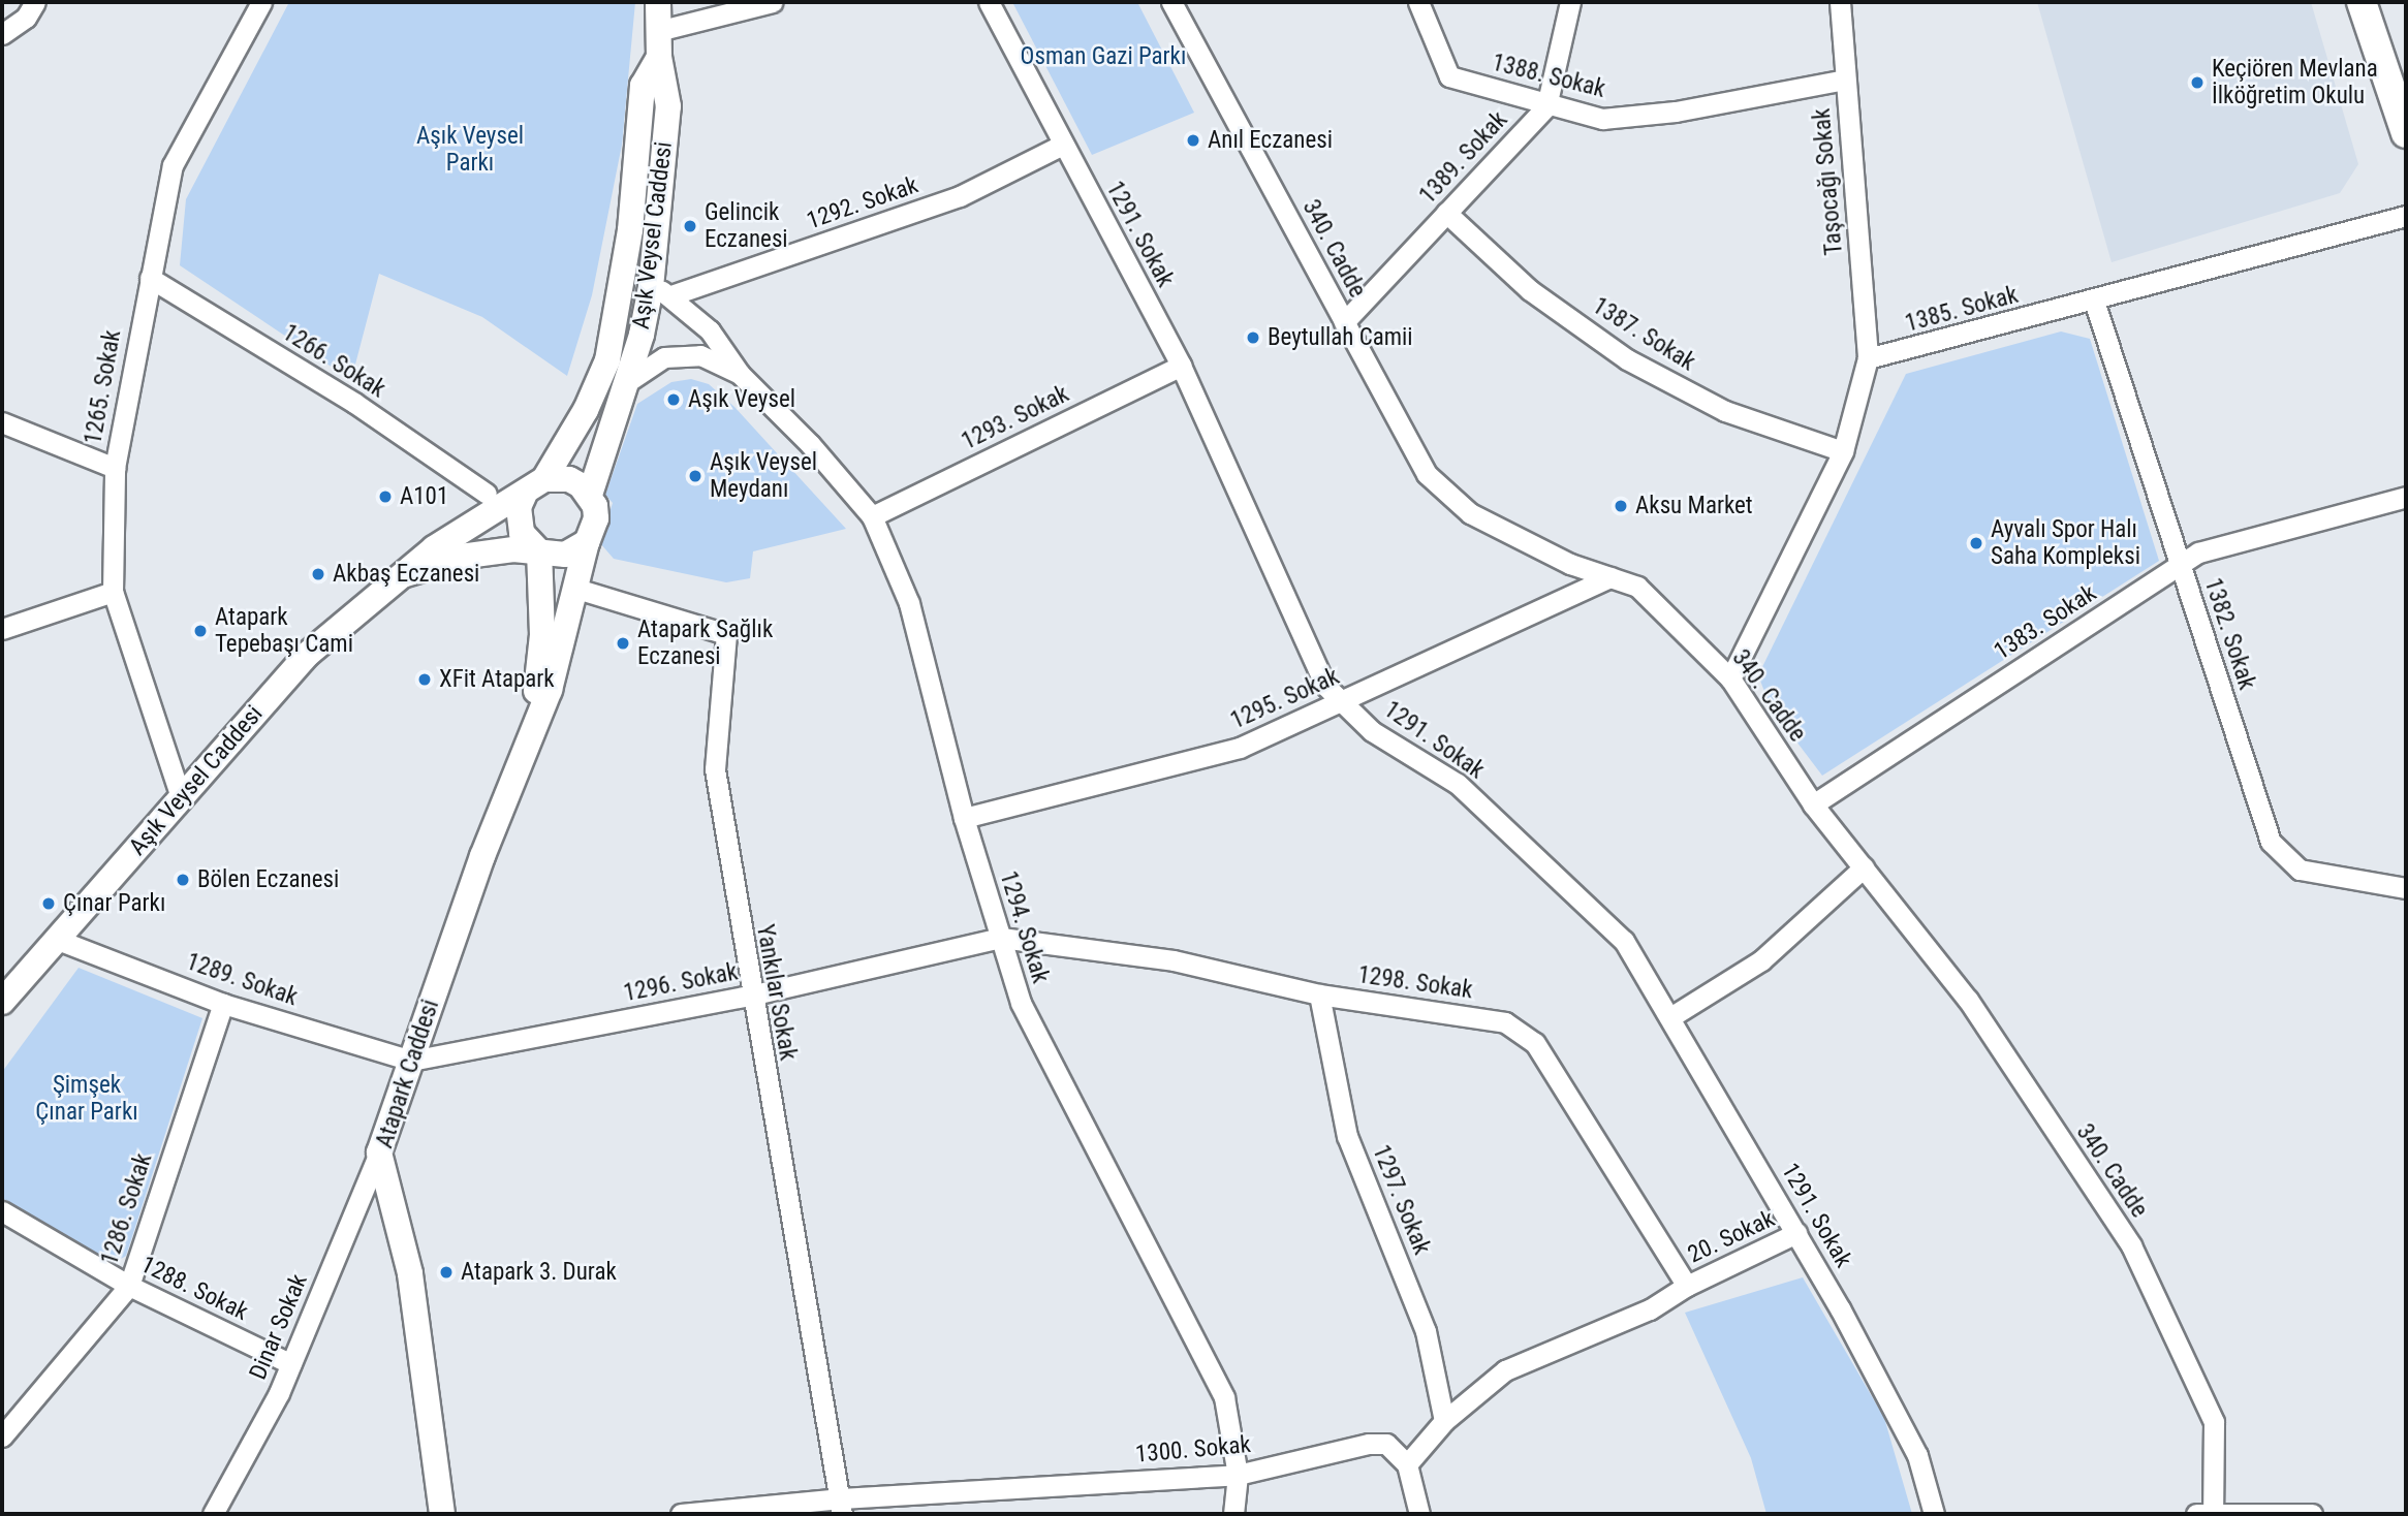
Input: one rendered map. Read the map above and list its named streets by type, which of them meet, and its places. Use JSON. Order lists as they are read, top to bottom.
{
  "streets": {
    "street": [
      "1388. Sokak",
      "1389. Sokak",
      "Taşocağı Sokak",
      "1292. Sokak",
      "1291. Sokak",
      "Aşık Veysel Caddesi",
      "340. Cadde",
      "1385. Sokak",
      "1387. Sokak",
      "1266. Sokak",
      "1265. Sokak",
      "1293. Sokak",
      "1383. Sokak",
      "1382. Sokak",
      "1295. Sokak",
      "1294. Sokak",
      "1289. Sokak",
      "1296. Sokak",
      "1298. Sokak",
      "Yankılar Sokak",
      "Atapark Caddesi",
      "1297. Sokak",
      "1286. Sokak",
      "20. Sokak",
      "1288. Sokak",
      "Dinar Sokak",
      "1300. Sokak"
    ]
  },
  "crossings": [
    ["1388. Sokak", "1389. Sokak"],
    ["1388. Sokak", "Taşocağı Sokak"],
    ["1389. Sokak", "340. Cadde"],
    ["1389. Sokak", "1387. Sokak"],
    ["Taşocağı Sokak", "1385. Sokak"],
    ["1292. Sokak", "1291. Sokak"],
    ["1292. Sokak", "Aşık Veysel Caddesi"],
    ["1292. Sokak", "1294. Sokak"],
    ["1291. Sokak", "1293. Sokak"],
    ["1291. Sokak", "1295. Sokak"],
    ["1291. Sokak", "20. Sokak"],
    ["Aşık Veysel Caddesi", "1265. Sokak"],
    ["Aşık Veysel Caddesi", "1294. Sokak"],
    ["Aşık Veysel Caddesi", "1289. Sokak"],
    ["Aşık Veysel Caddesi", "Atapark Caddesi"],
    ["340. Cadde", "1383. Sokak"],
    ["340. Cadde", "1295. Sokak"],
    ["1385. Sokak", "1382. Sokak"],
    ["1266. Sokak", "1265. Sokak"],
    ["1293. Sokak", "1294. Sokak"],
    ["1383. Sokak", "1382. Sokak"],
    ["1295. Sokak", "1294. Sokak"],
    ["1294. Sokak", "1296. Sokak"],
    ["1294. Sokak", "1298. Sokak"],
    ["1294. Sokak", "1300. Sokak"],
    ["1289. Sokak", "1296. Sokak"],
    ["1289. Sokak", "Atapark Caddesi"],
    ["1289. Sokak", "1286. Sokak"],
    ["1296. Sokak", "1298. Sokak"],
    ["1296. Sokak", "Yankılar Sokak"],
    ["1296. Sokak", "Atapark Caddesi"],
    ["1298. Sokak", "1297. Sokak"],
    ["1298. Sokak", "20. Sokak"],
    ["Yankılar Sokak", "Atapark Caddesi"],
    ["Yankılar Sokak", "1300. Sokak"],
    ["Atapark Caddesi", "Dinar Sokak"],
    ["1286. Sokak", "1288. Sokak"],
    ["1288. Sokak", "Dinar Sokak"]
  ],
  "parks": ["Osman Gazi Parkı", "Aşık Veysel Parkı", "Şimşek Çınar Parkı"],
  "places": [
    "Keçiören Mevlana İlköğretim Okulu",
    "Anıl Eczanesi",
    "Gelincik Eczanesi",
    "Beytullah Camii",
    "Aşık Veysel",
    "Aşık Veysel Meydanı",
    "A101",
    "Aksu Market",
    "Ayvalı Spor Halı Saha Kompleksi",
    "Akbaş Eczanesi",
    "Atapark Tepebaşı Cami",
    "Atapark Sağlık Eczanesi",
    "XFit Atapark",
    "Bölen Eczanesi",
    "Çınar Parkı",
    "Atapark 3. Durak"
  ]
}
